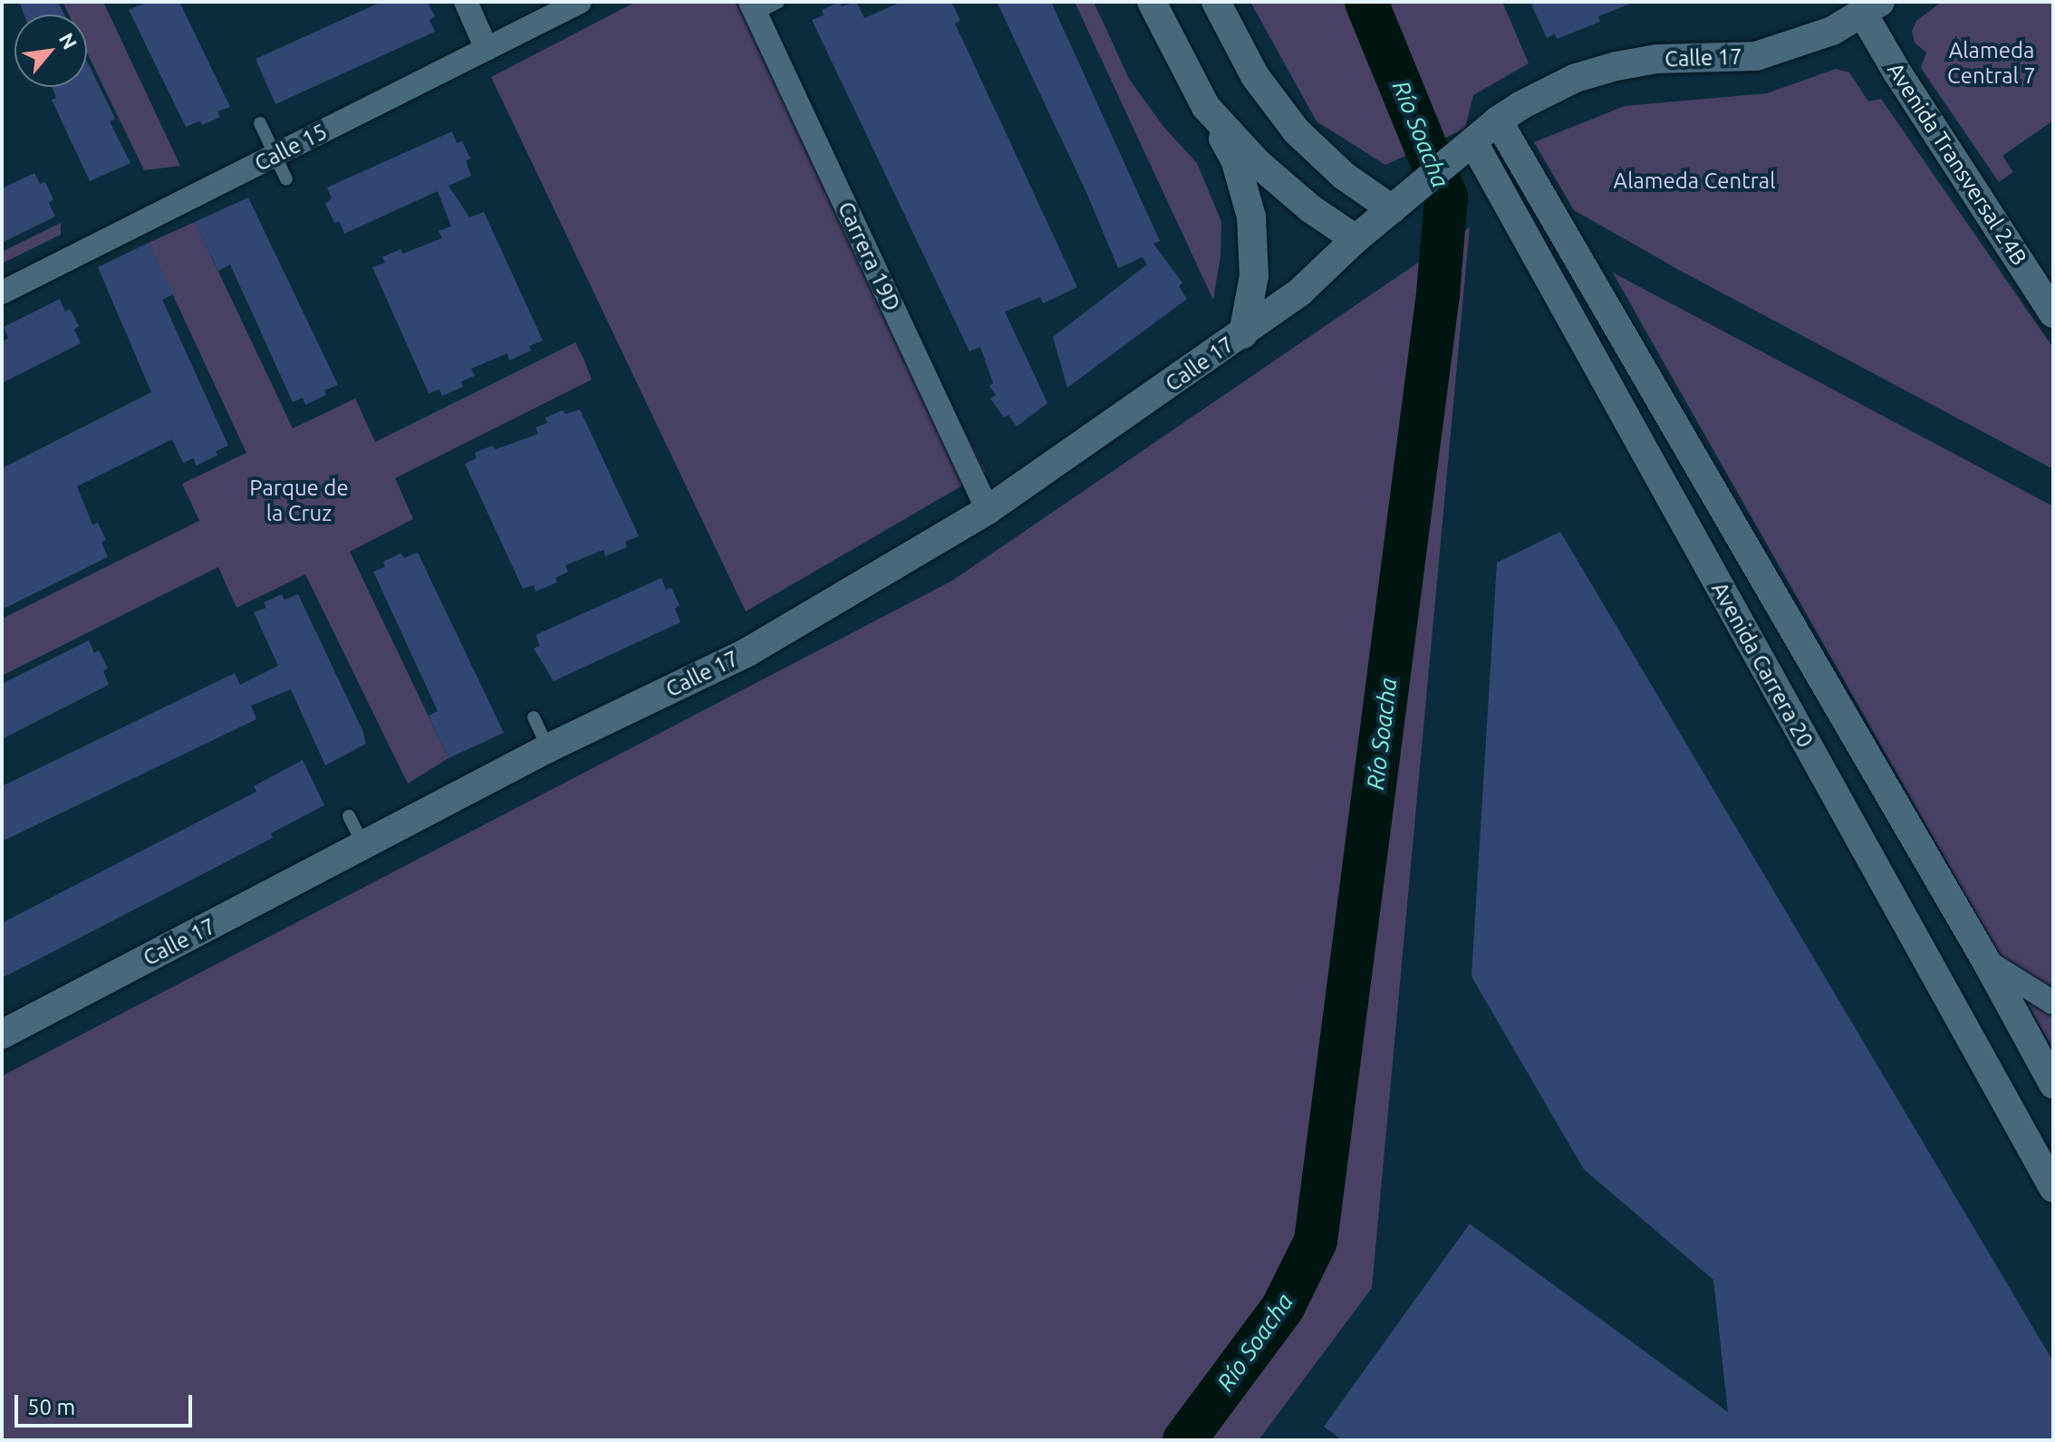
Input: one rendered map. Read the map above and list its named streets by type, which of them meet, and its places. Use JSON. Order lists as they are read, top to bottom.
{
  "streets": {
    "street": [
      "Calle 17",
      "Calle 15",
      "Avenida Transversal 24B",
      "Carrera 19D",
      "Avenida Carrera 20"
    ]
  },
  "crossings": [
    ["Calle 17", "Avenida Transversal 24B"],
    ["Calle 17", "Carrera 19D"],
    ["Calle 17", "Avenida Carrera 20"]
  ],
  "water": ["Río Soacha"],
  "parks": ["Alameda Central 7", "Alameda Central", "Parque de la Cruz"],
  "scale_bar": "50 m",
  "north": "top right"
}
